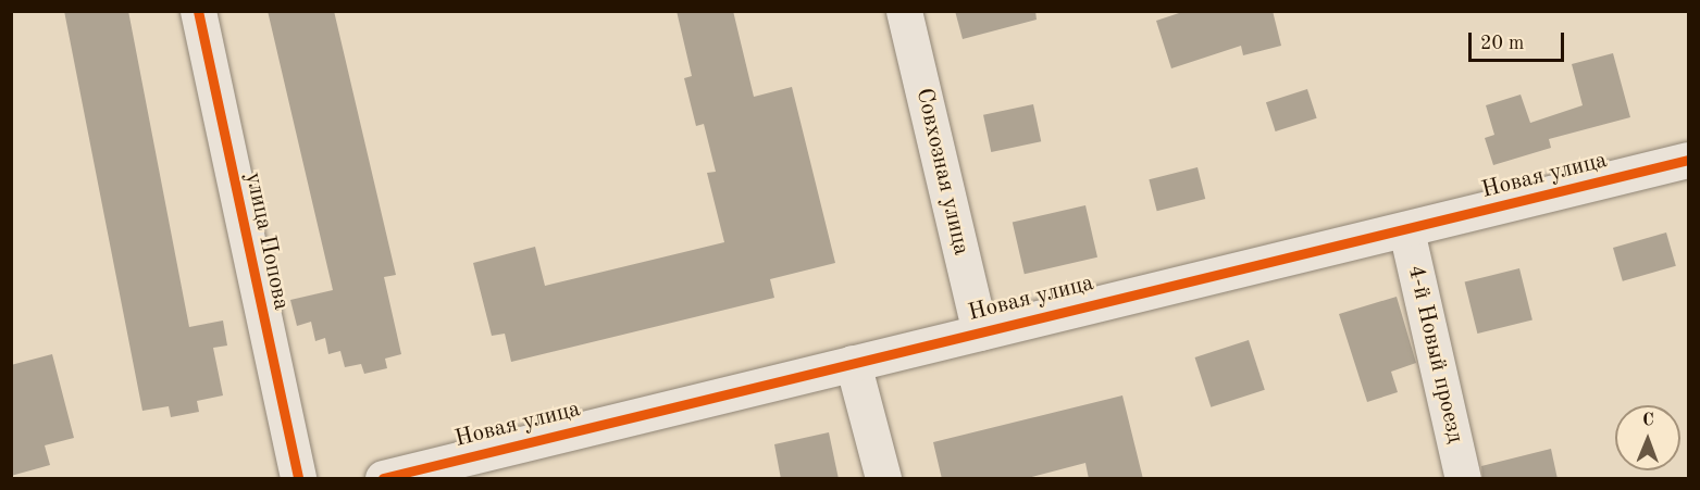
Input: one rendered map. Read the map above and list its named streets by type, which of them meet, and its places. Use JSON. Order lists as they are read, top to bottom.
{
  "streets": {
    "street": [
      "Совхозная улица",
      "Новая улица",
      "улица Попова",
      "4-й Новый проезд"
    ]
  },
  "crossings": [
    ["Совхозная улица", "Новая улица"],
    ["Новая улица", "4-й Новый проезд"]
  ],
  "scale_bar": "20 m",
  "north": "top"
}
